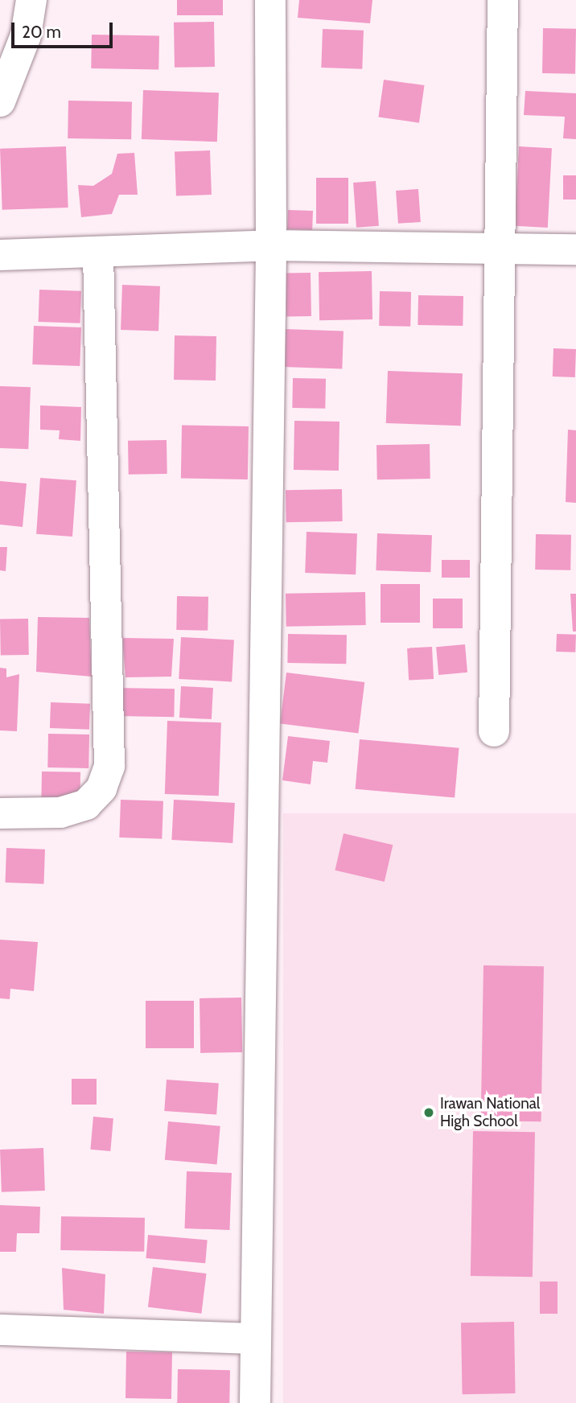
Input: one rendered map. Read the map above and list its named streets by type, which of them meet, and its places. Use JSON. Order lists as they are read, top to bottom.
{
  "places": ["Irawan National High School"],
  "scale_bar": "20 m"
}
